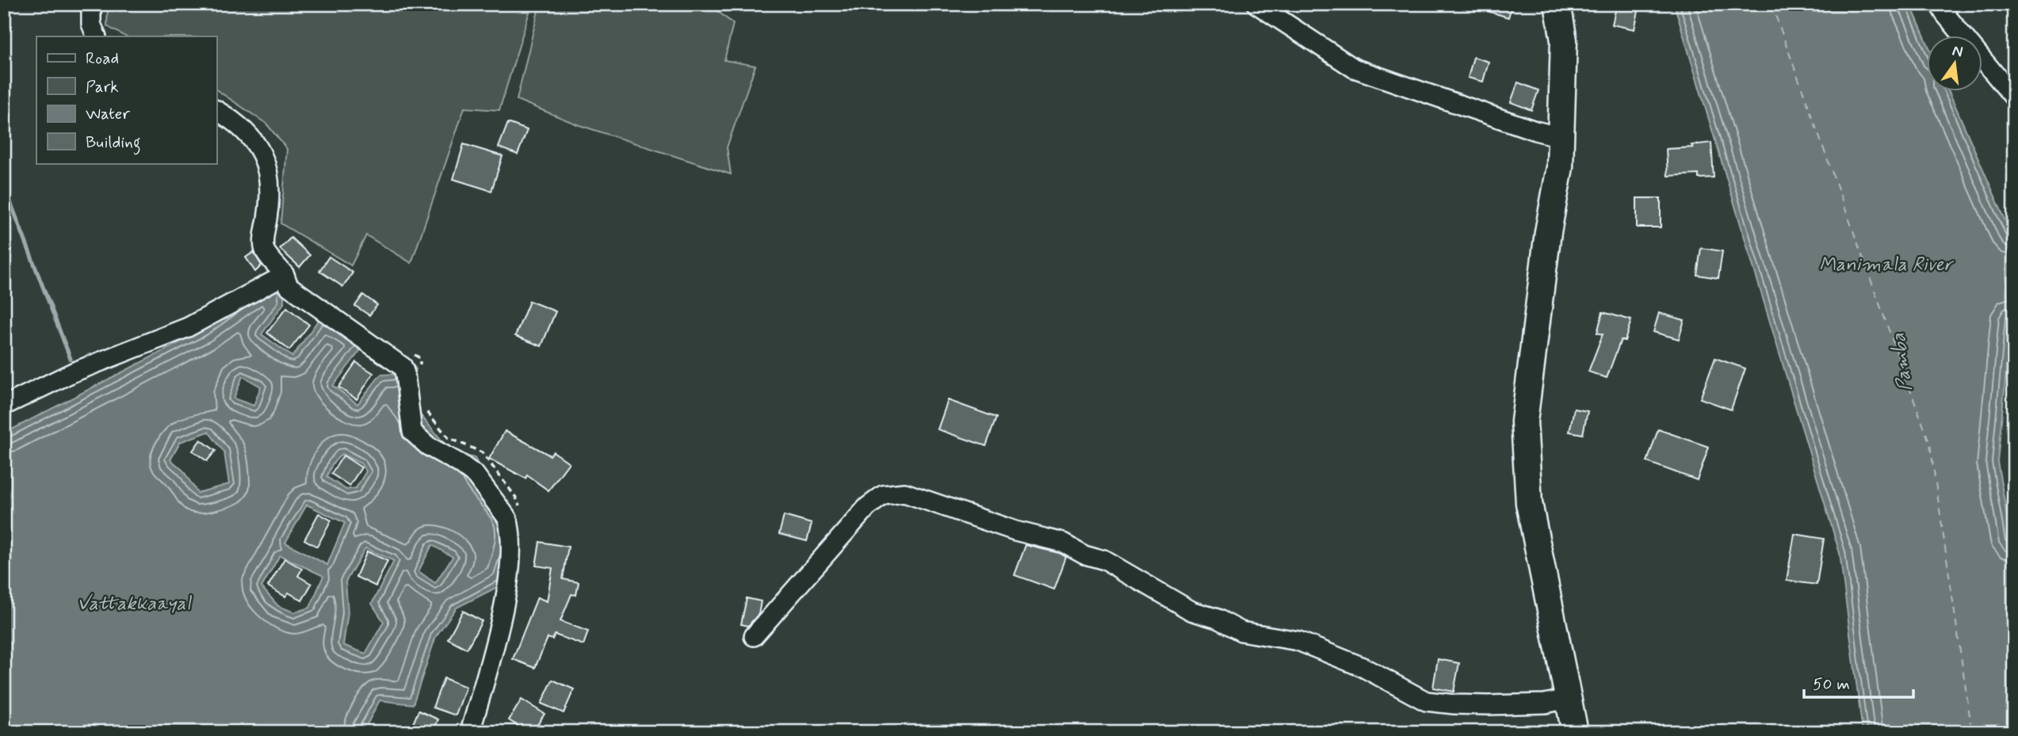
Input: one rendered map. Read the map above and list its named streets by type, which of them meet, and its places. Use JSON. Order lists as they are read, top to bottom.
{
  "water": ["Manimala River", "Pamba", "Vattakkaayal"],
  "legend": [
    "Road",
    "Park",
    "Water",
    "Building"
  ],
  "scale_bar": "50 m",
  "north": "top"
}
